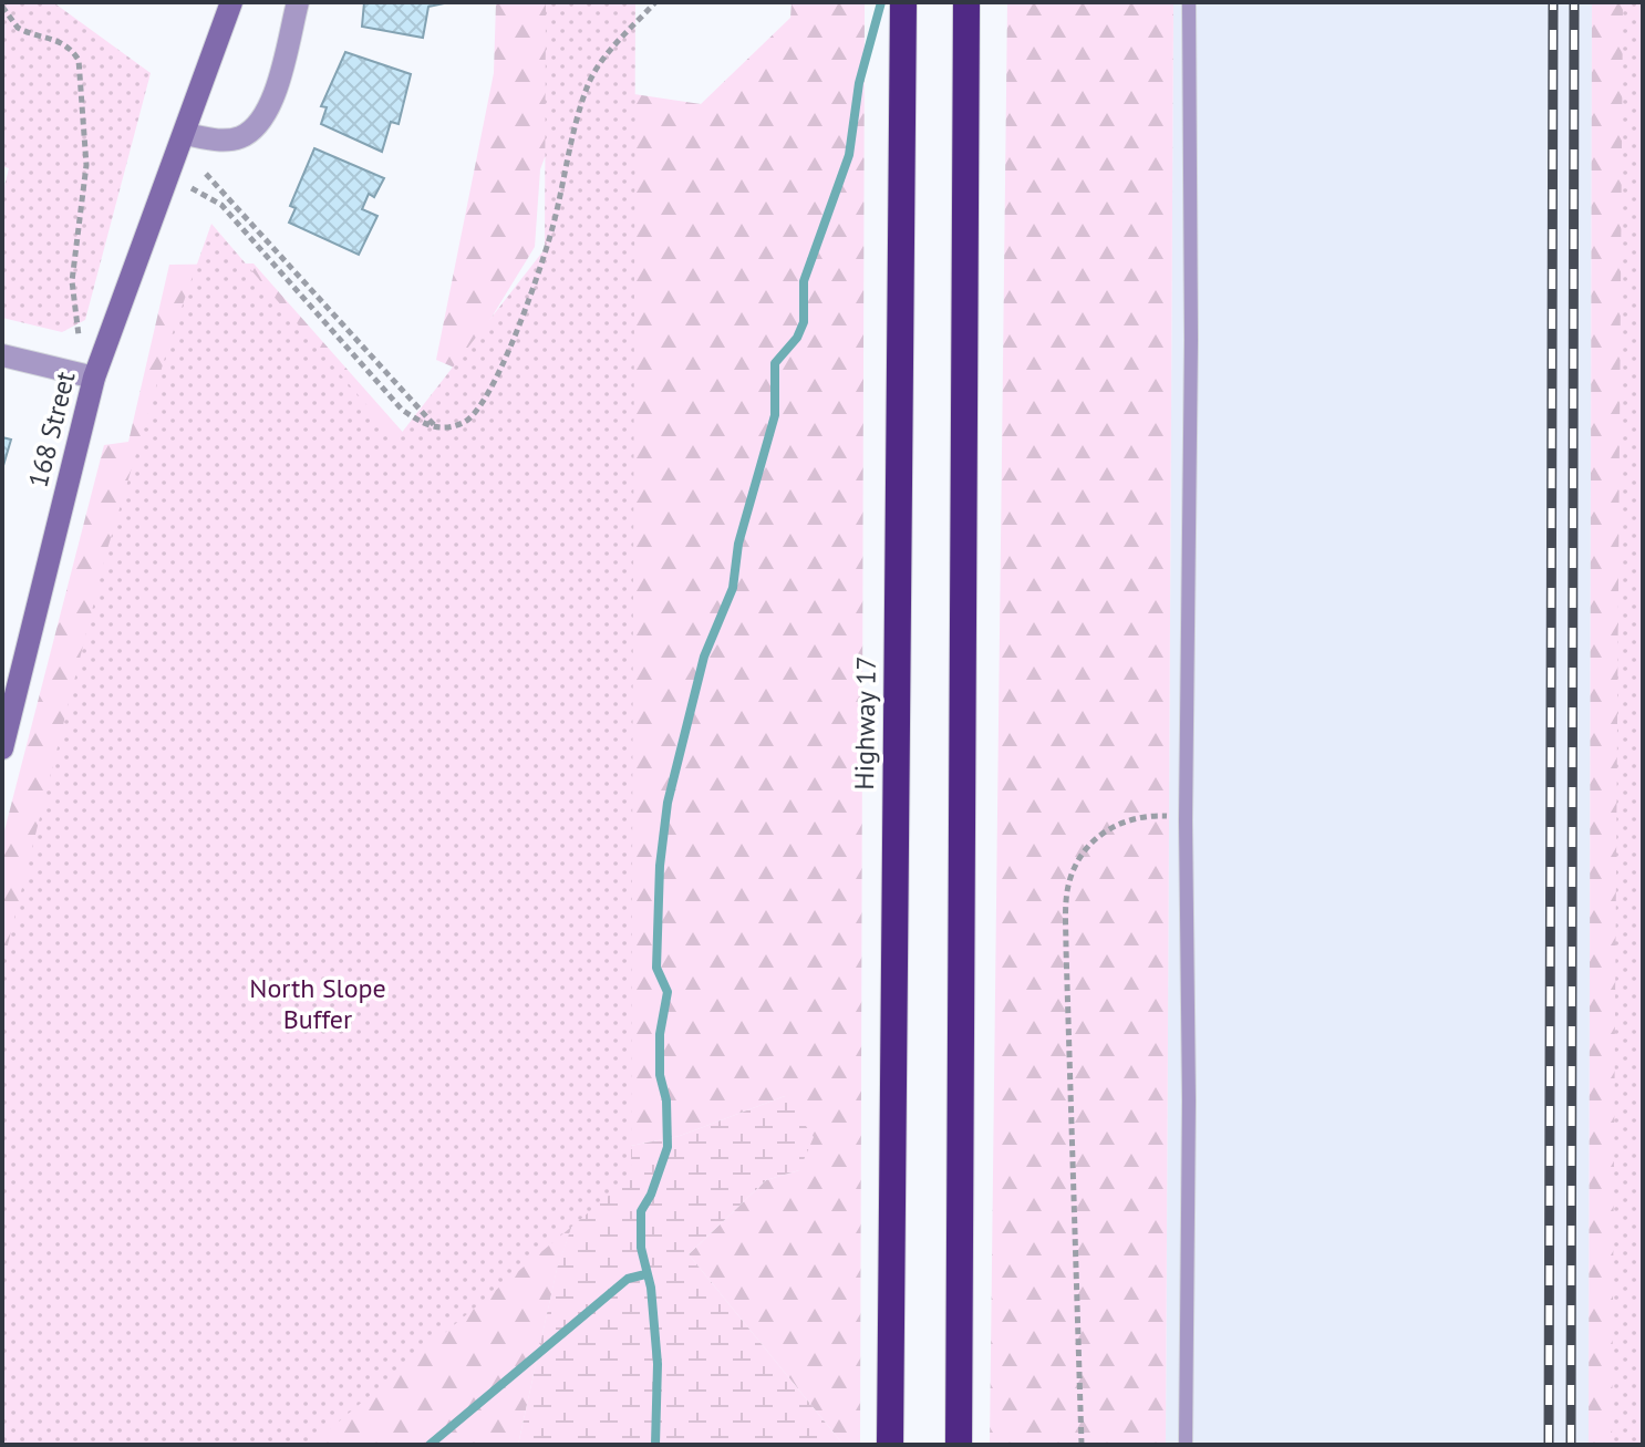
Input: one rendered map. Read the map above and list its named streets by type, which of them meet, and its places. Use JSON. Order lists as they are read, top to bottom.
{
  "streets": {
    "highway": ["Highway 17"],
    "street": ["168 Street"]
  },
  "parks": ["North Slope Buffer"]
}
